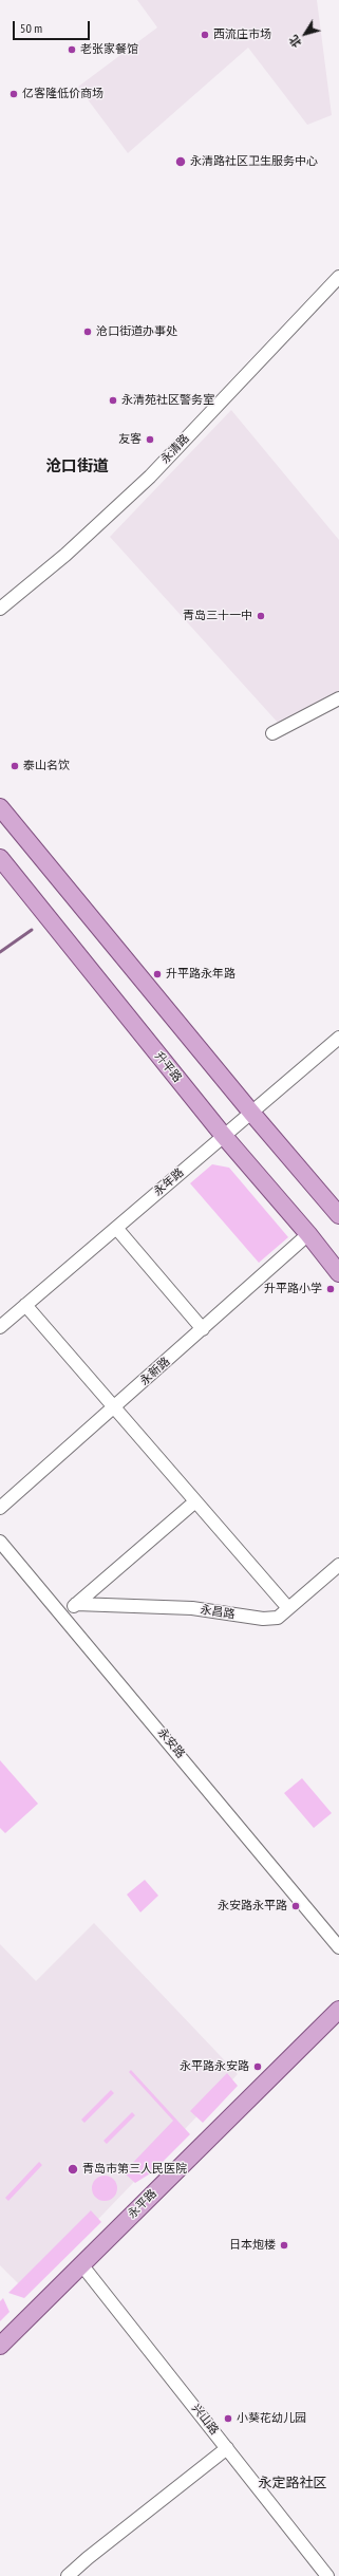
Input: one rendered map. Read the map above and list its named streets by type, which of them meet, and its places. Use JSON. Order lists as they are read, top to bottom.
{
  "streets": {
    "main road": ["升平路", "永平路"],
    "street": [
      "永清路",
      "永年路",
      "永新路",
      "永昌路",
      "永安路",
      "兴山路"
    ]
  },
  "crossings": [
    ["升平路", "永年路"],
    ["升平路", "永新路"],
    ["永平路", "兴山路"]
  ],
  "districts": ["沧口街道", "永定路社区"],
  "places": [
    "西流庄市场",
    "老张家餐馆",
    "亿客隆低价商场",
    "永清路社区卫生服务中心",
    "沧口街道办事处",
    "永清苑社区警务室",
    "友客",
    "青岛三十一中",
    "泰山名饮",
    "升平路永年路",
    "升平路小学",
    "永安路永平路",
    "永平路永安路",
    "青岛市第三人民医院",
    "日本炮楼",
    "小葵花幼儿园"
  ],
  "scale_bar": "50 m",
  "north": "bottom left"
}
